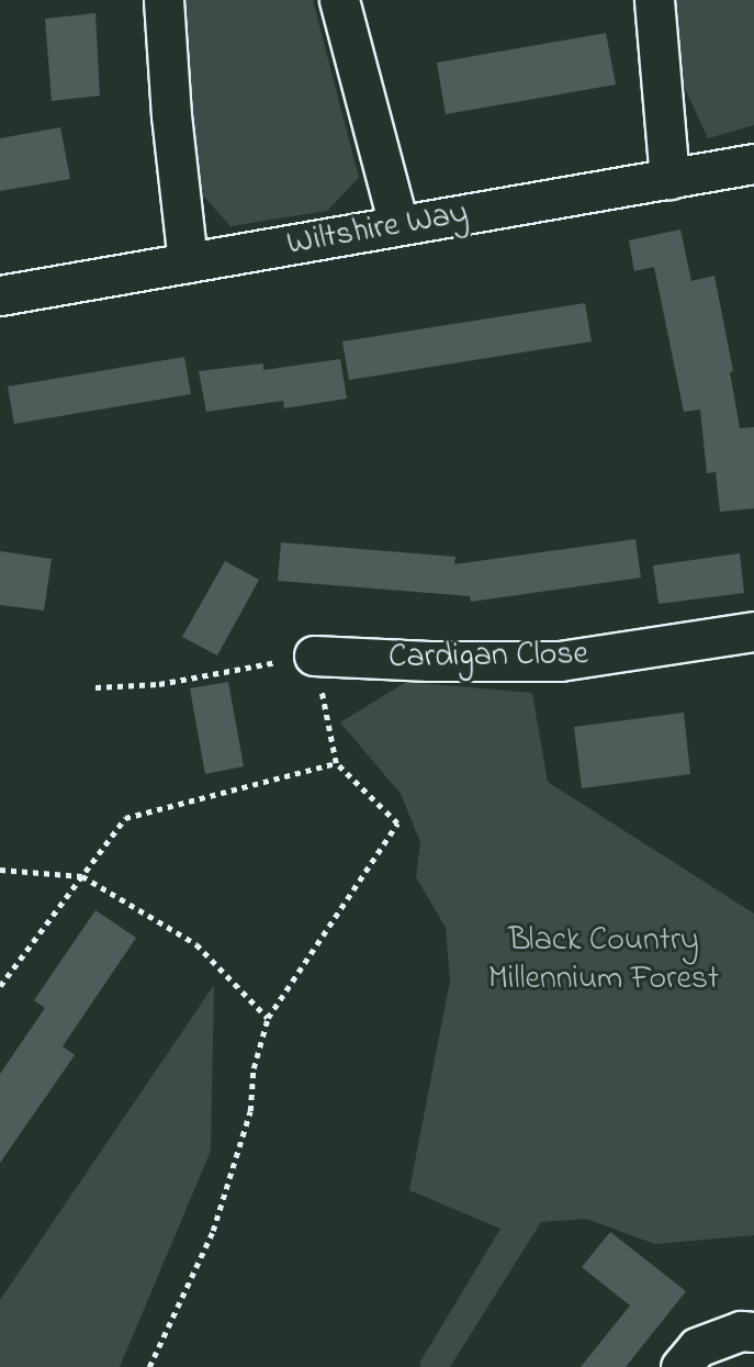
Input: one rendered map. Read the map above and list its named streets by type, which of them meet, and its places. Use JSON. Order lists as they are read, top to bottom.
{
  "streets": {
    "street": ["Wiltshire Way", "Cardigan Close"]
  },
  "parks": ["Black Country Millennium Forest"]
}
